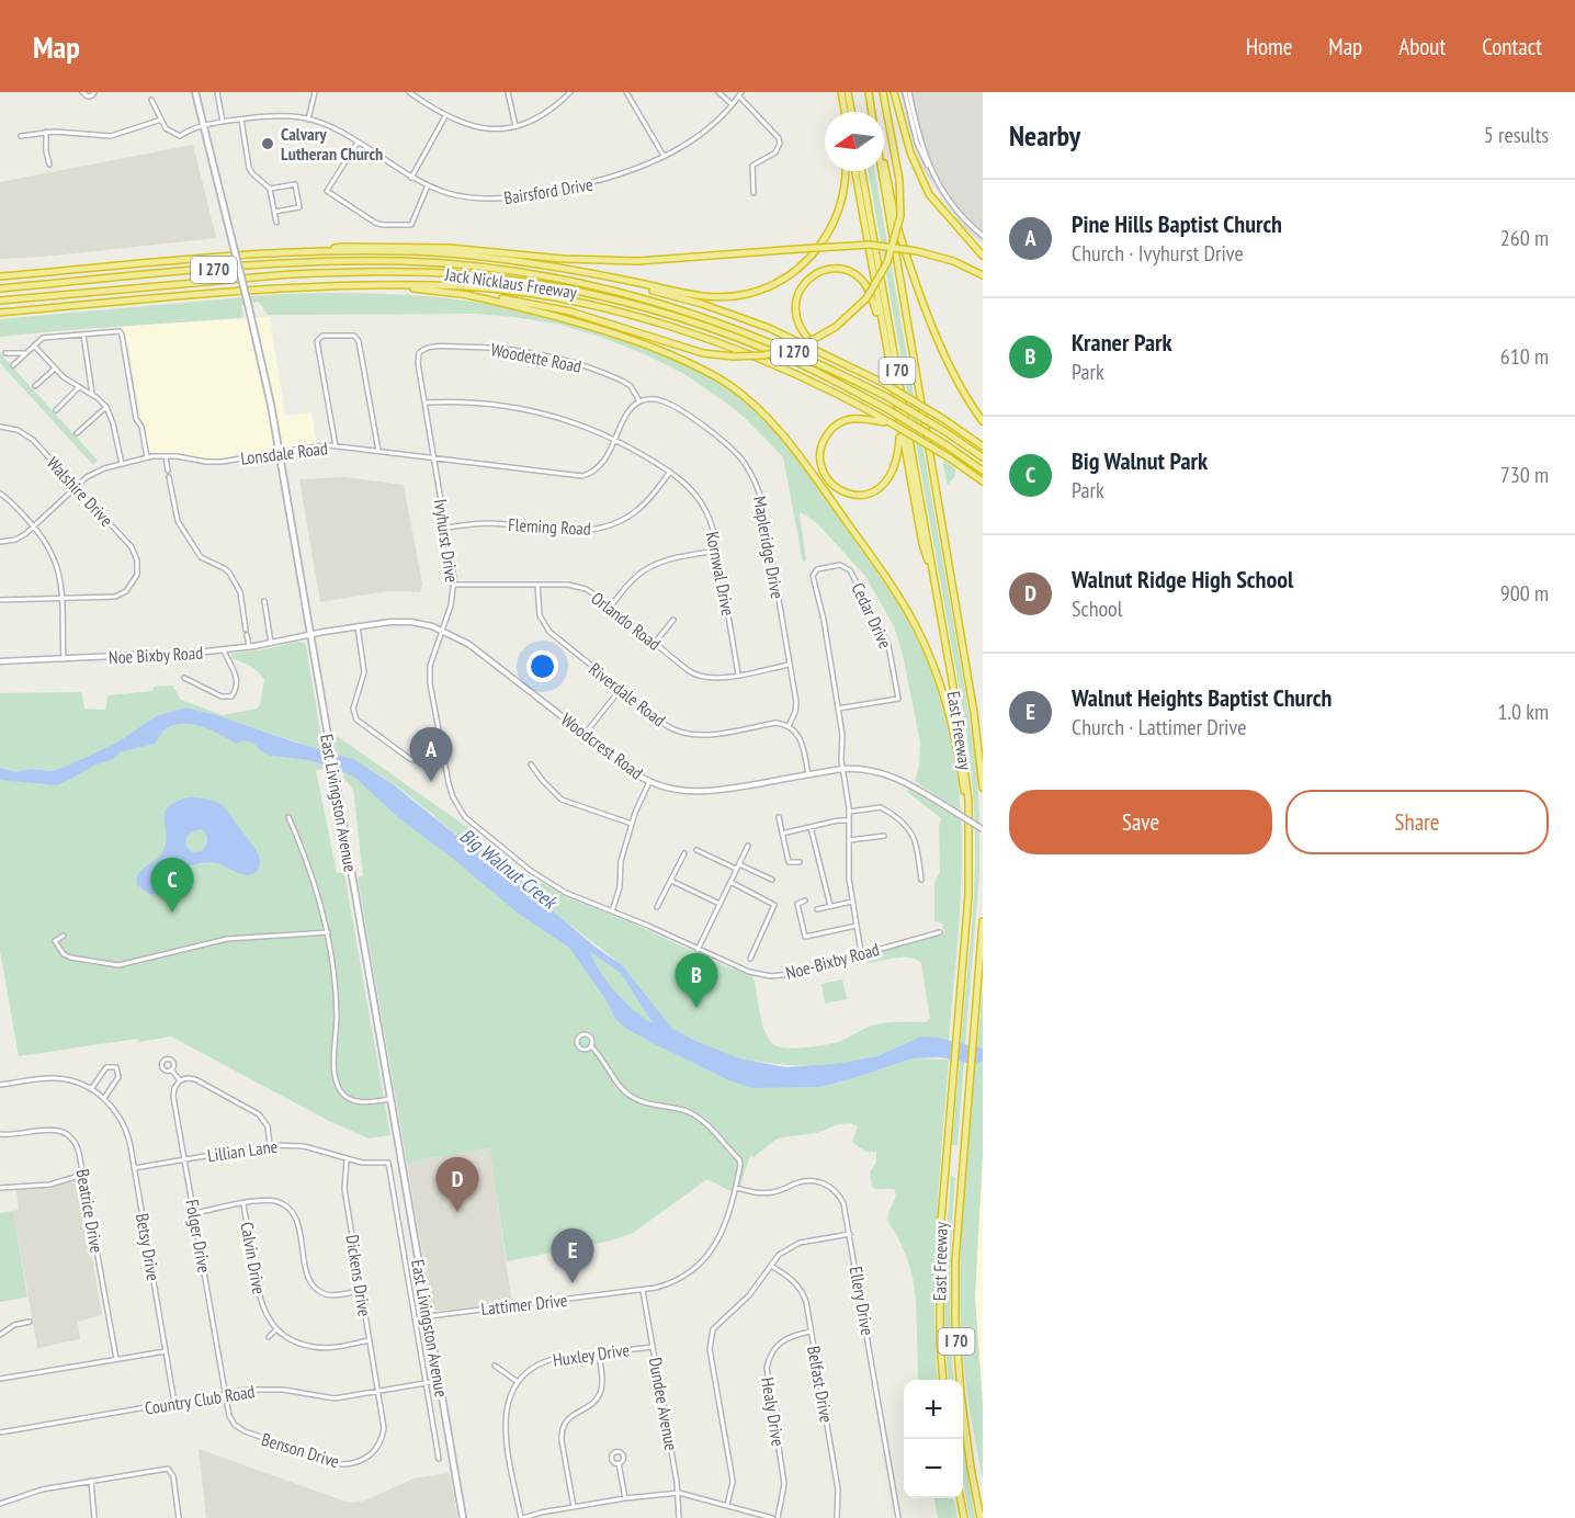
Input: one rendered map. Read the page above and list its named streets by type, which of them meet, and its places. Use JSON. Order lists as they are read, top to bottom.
{
  "streets": {
    "highway": [
      "I 270",
      "Jack Nicklaus Freeway",
      "I 70",
      "East Freeway"
    ],
    "main road": ["East Livingston Avenue"],
    "street": [
      "Bairsford Drive",
      "Woodette Road",
      "Lonsdale Road",
      "Walshire Drive",
      "Fleming Road",
      "Ivyhurst Drive",
      "Mapleridge Drive",
      "Kornwal Drive",
      "Cedar Drive",
      "Orlando Road",
      "Noe Bixby Road",
      "Riverdale Road",
      "Woodcrest Road",
      "Noe-Bixby Road",
      "Lillian Lane",
      "Beatrice Drive",
      "Folger Drive",
      "Betsy Drive",
      "Calvin Drive",
      "Dickens Drive",
      "Ellery Drive",
      "Lattimer Drive",
      "Huxley Drive",
      "Belfast Drive",
      "Country Club Road",
      "Dundee Avenue",
      "Healy Drive",
      "Benson Drive"
    ]
  },
  "crossings": [
    ["Bairsford Drive", "East Livingston Avenue"],
    ["Woodette Road", "Ivyhurst Drive"],
    ["Woodette Road", "Mapleridge Drive"],
    ["Lonsdale Road", "Walshire Drive"],
    ["Lonsdale Road", "Ivyhurst Drive"],
    ["Lonsdale Road", "Kornwal Drive"],
    ["Lonsdale Road", "East Livingston Avenue"],
    ["Fleming Road", "Ivyhurst Drive"],
    ["Fleming Road", "Kornwal Drive"],
    ["Ivyhurst Drive", "Kornwal Drive"],
    ["Ivyhurst Drive", "Orlando Road"],
    ["Ivyhurst Drive", "Woodcrest Road"],
    ["Ivyhurst Drive", "Noe-Bixby Road"],
    ["Mapleridge Drive", "Orlando Road"],
    ["Mapleridge Drive", "Riverdale Road"],
    ["Kornwal Drive", "Orlando Road"],
    ["Cedar Drive", "Woodcrest Road"],
    ["Cedar Drive", "Noe-Bixby Road"],
    ["Orlando Road", "Riverdale Road"],
    ["Noe Bixby Road", "Woodcrest Road"],
    ["Noe Bixby Road", "East Livingston Avenue"],
    ["Woodcrest Road", "East Livingston Avenue"],
    ["East Livingston Avenue", "Lattimer Drive"],
    ["East Livingston Avenue", "Country Club Road"],
    ["Lillian Lane", "Folger Drive"],
    ["Lillian Lane", "Betsy Drive"],
    ["Lillian Lane", "Dickens Drive"],
    ["Lillian Lane", "Country Club Road"],
    ["Folger Drive", "Country Club Road"],
    ["Folger Drive", "Benson Drive"],
    ["Betsy Drive", "Country Club Road"],
    ["Dickens Drive", "Country Club Road"],
    ["Dickens Drive", "Benson Drive"],
    ["Ellery Drive", "Lattimer Drive"],
    ["Lattimer Drive", "Dundee Avenue"],
    ["Huxley Drive", "Dundee Avenue"],
    ["Belfast Drive", "Healy Drive"],
    ["Country Club Road", "Benson Drive"]
  ],
  "water": ["Big Walnut Creek"],
  "places": ["Calvary Lutheran Church"],
  "north": "left",
  "page": {
    "header": "Map",
    "nav": [
      "Home",
      "Map",
      "About",
      "Contact"
    ],
    "heading": ["Nearby", "5 results"],
    "list": [
      {
        "mark": "A",
        "name": "Pine Hills Baptist Church",
        "note": "Church · Ivyhurst Drive",
        "value": "260 m"
      },
      {
        "mark": "B",
        "name": "Kraner Park",
        "note": "Park",
        "value": "610 m"
      },
      {
        "mark": "C",
        "name": "Big Walnut Park",
        "note": "Park",
        "value": "730 m"
      },
      {
        "mark": "D",
        "name": "Walnut Ridge High School",
        "note": "School",
        "value": "900 m"
      },
      {
        "mark": "E",
        "name": "Walnut Heights Baptist Church",
        "note": "Church · Lattimer Drive",
        "value": "1.0 km"
      }
    ],
    "pins": [
      "A",
      "C",
      "B",
      "D",
      "E"
    ],
    "buttons": ["Save", "Share"],
    "map_buttons": ["+", "−"]
  }
}
